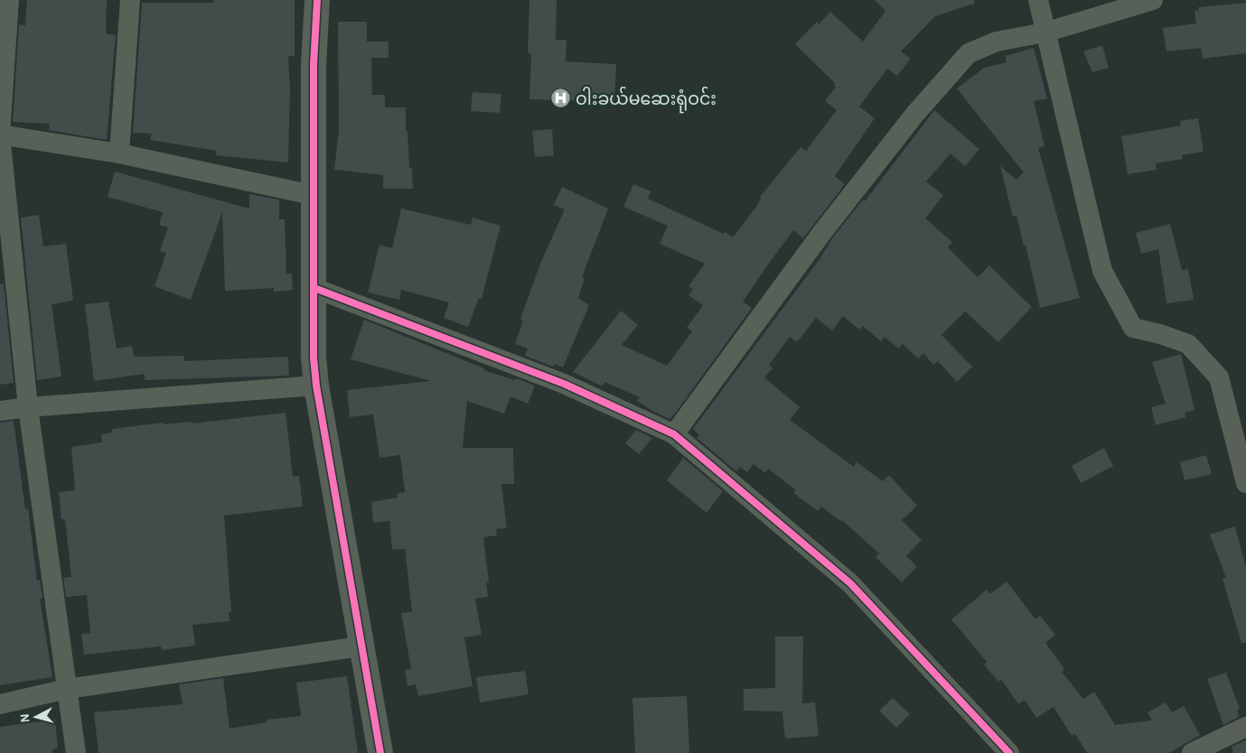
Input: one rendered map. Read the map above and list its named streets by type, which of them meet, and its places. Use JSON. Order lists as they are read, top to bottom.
{
  "places": {
    "hospital": ["ဝါးခယ်မဆေးရုံဝင်း"]
  },
  "north": "left"
}
